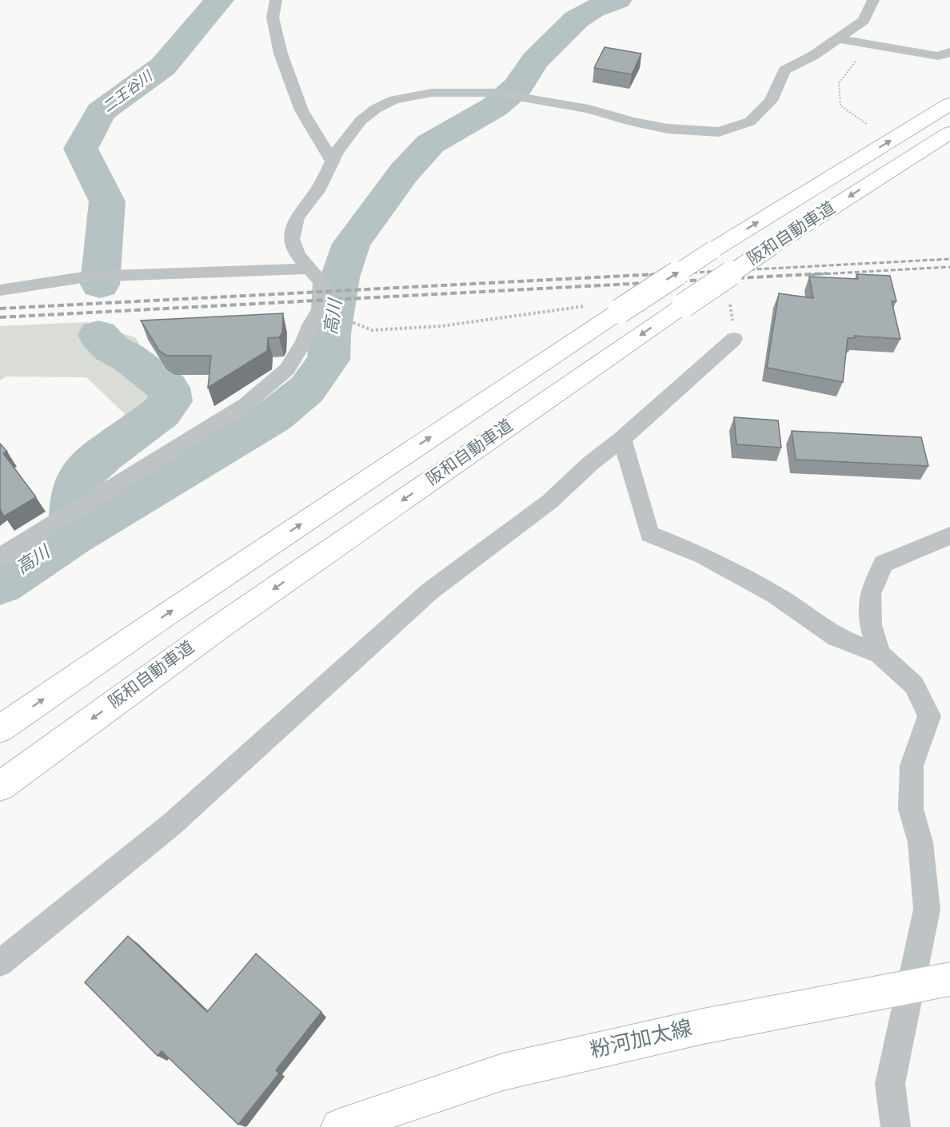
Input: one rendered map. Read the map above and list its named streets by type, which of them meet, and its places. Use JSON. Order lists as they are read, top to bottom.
{
  "streets": {
    "main road": ["阪和自動車道", "粉河加太線"]
  },
  "water": ["二王谷川", "高川"]
}
